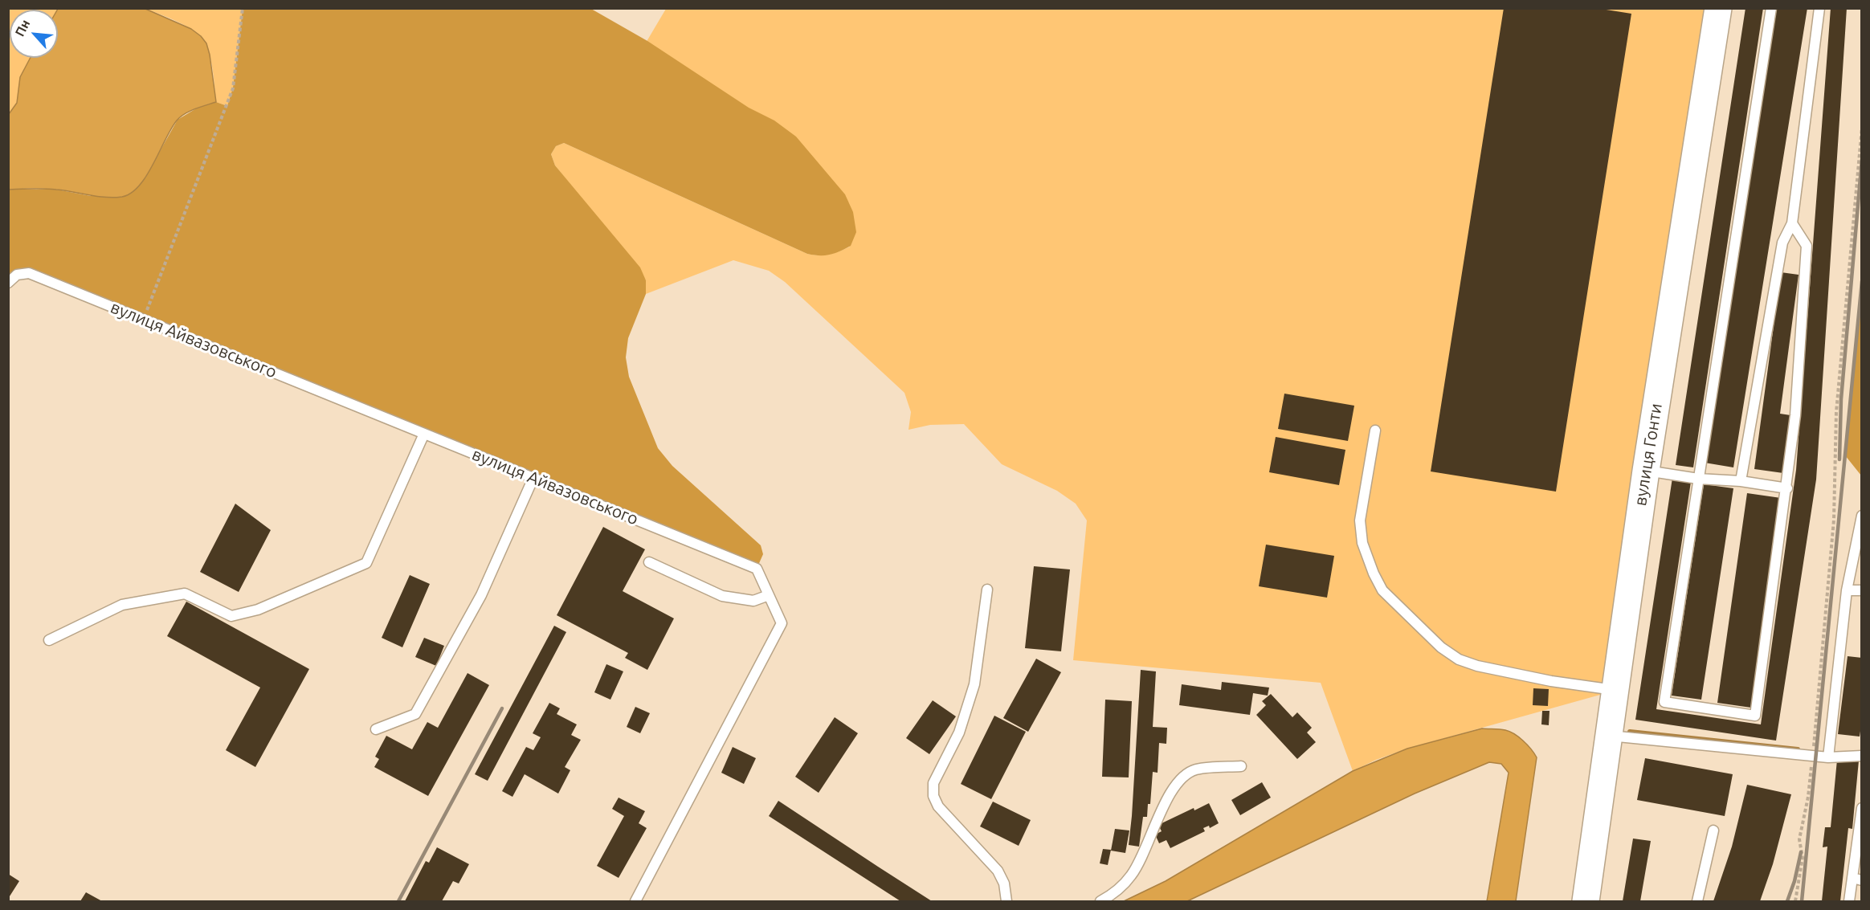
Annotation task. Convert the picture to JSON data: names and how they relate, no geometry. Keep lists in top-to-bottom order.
{
  "streets": {
    "street": ["вулиця Гонти"],
    "lane": ["вулиця Айвазовського"]
  },
  "north": "top left"
}
